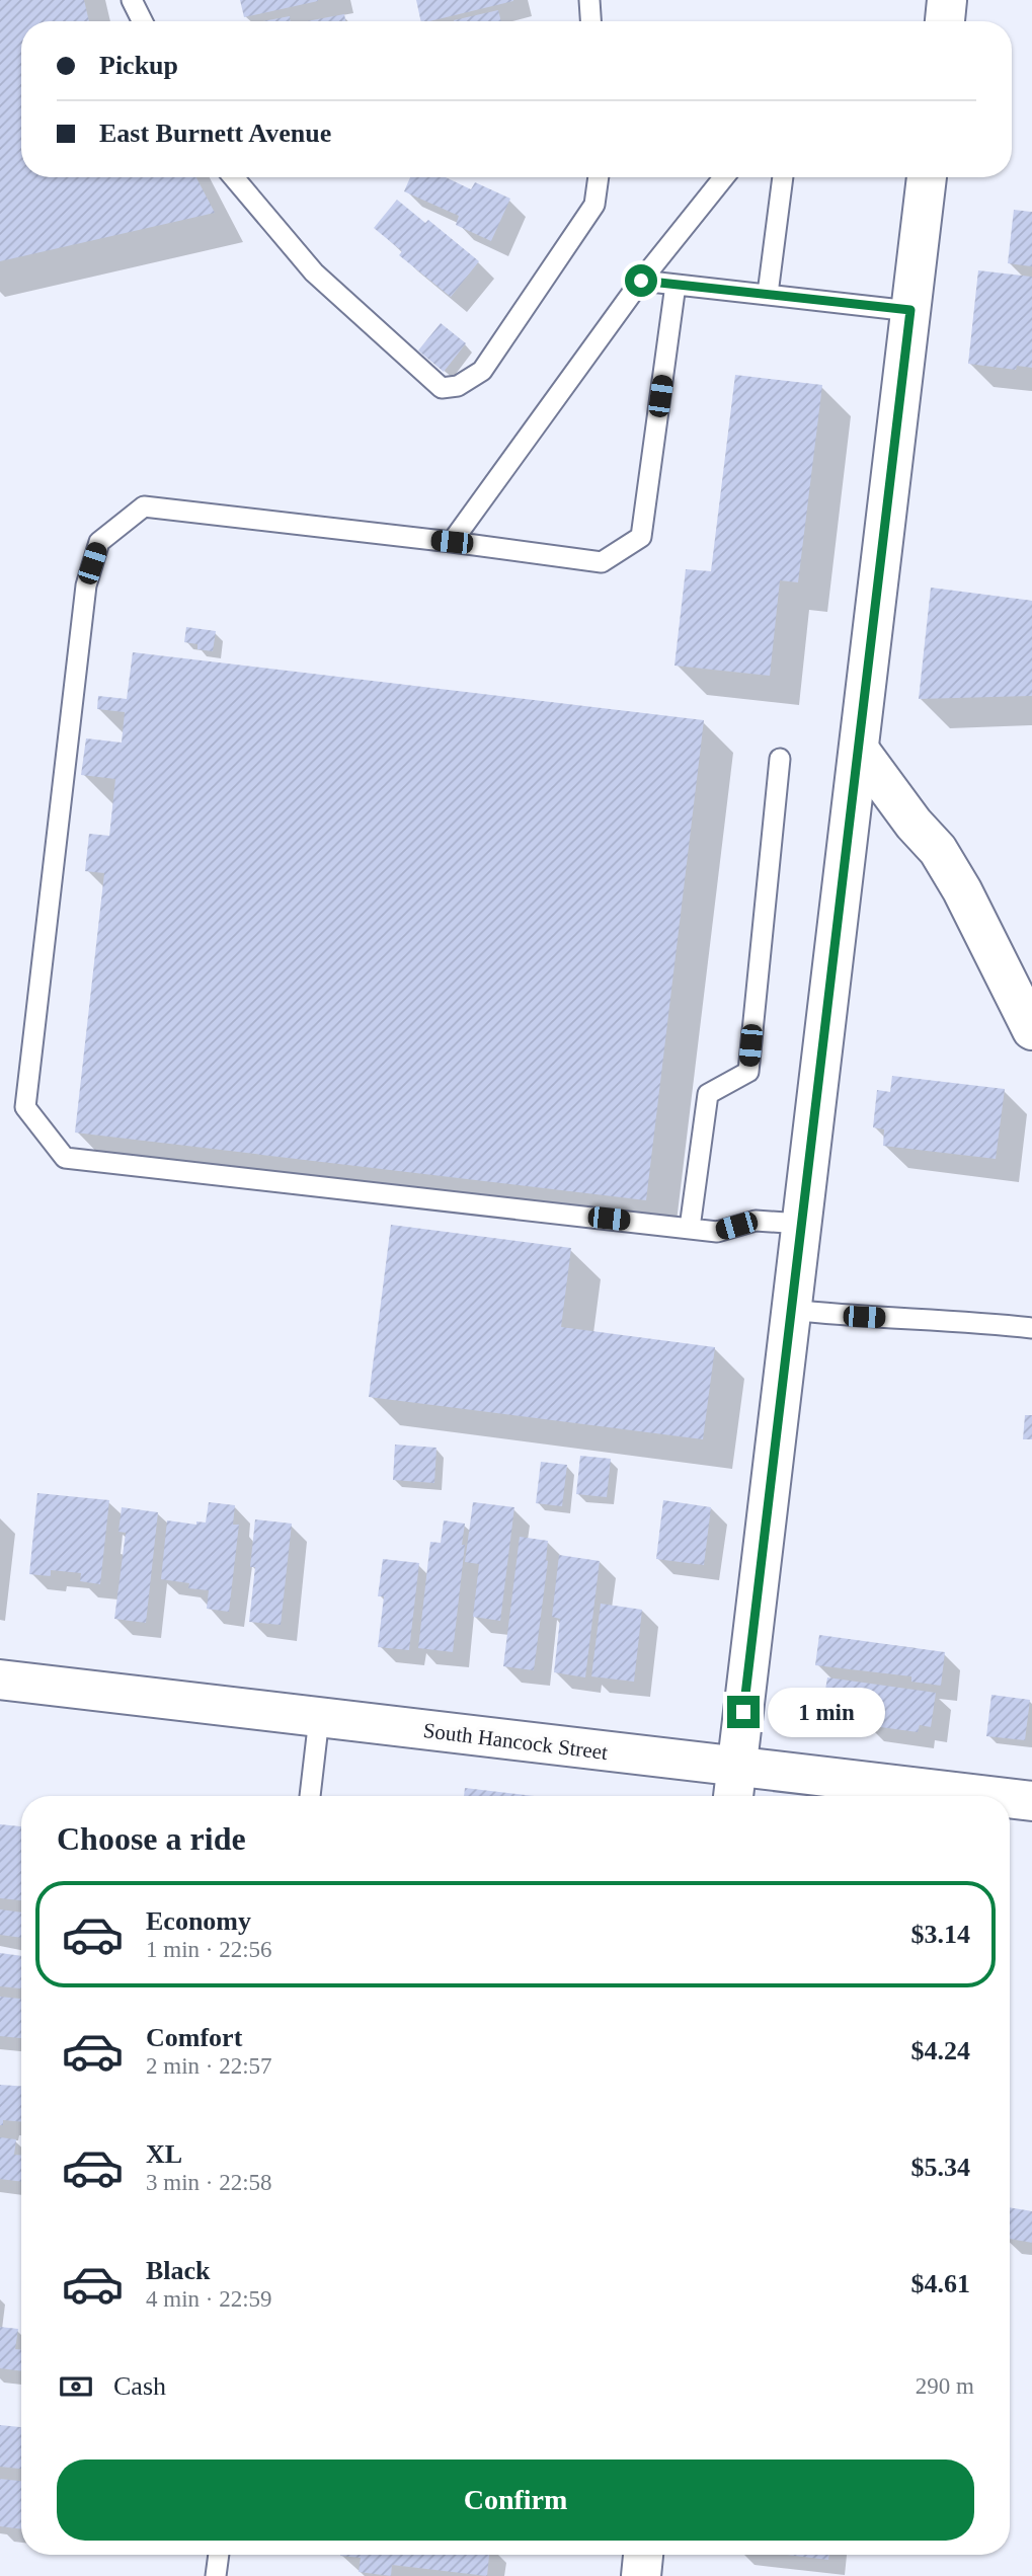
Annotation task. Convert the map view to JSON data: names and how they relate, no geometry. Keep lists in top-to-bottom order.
{
  "streets": {
    "street": ["South Hancock Street"]
  },
  "page": {
    "banner": ["Pickup", "East Burnett Avenue"],
    "bubble": "1 min",
    "heading": "Choose a ride",
    "list": [
      {
        "name": "Economy",
        "note": "1 min · 22:56",
        "value": "$3.14"
      },
      {
        "name": "Comfort",
        "note": "2 min · 22:57",
        "value": "$4.24"
      },
      {
        "name": "XL",
        "note": "3 min · 22:58",
        "value": "$5.34"
      },
      {
        "name": "Black",
        "note": "4 min · 22:59",
        "value": "$4.61"
      }
    ],
    "pay": ["Cash", "290 m"],
    "buttons": "Confirm"
  }
}
